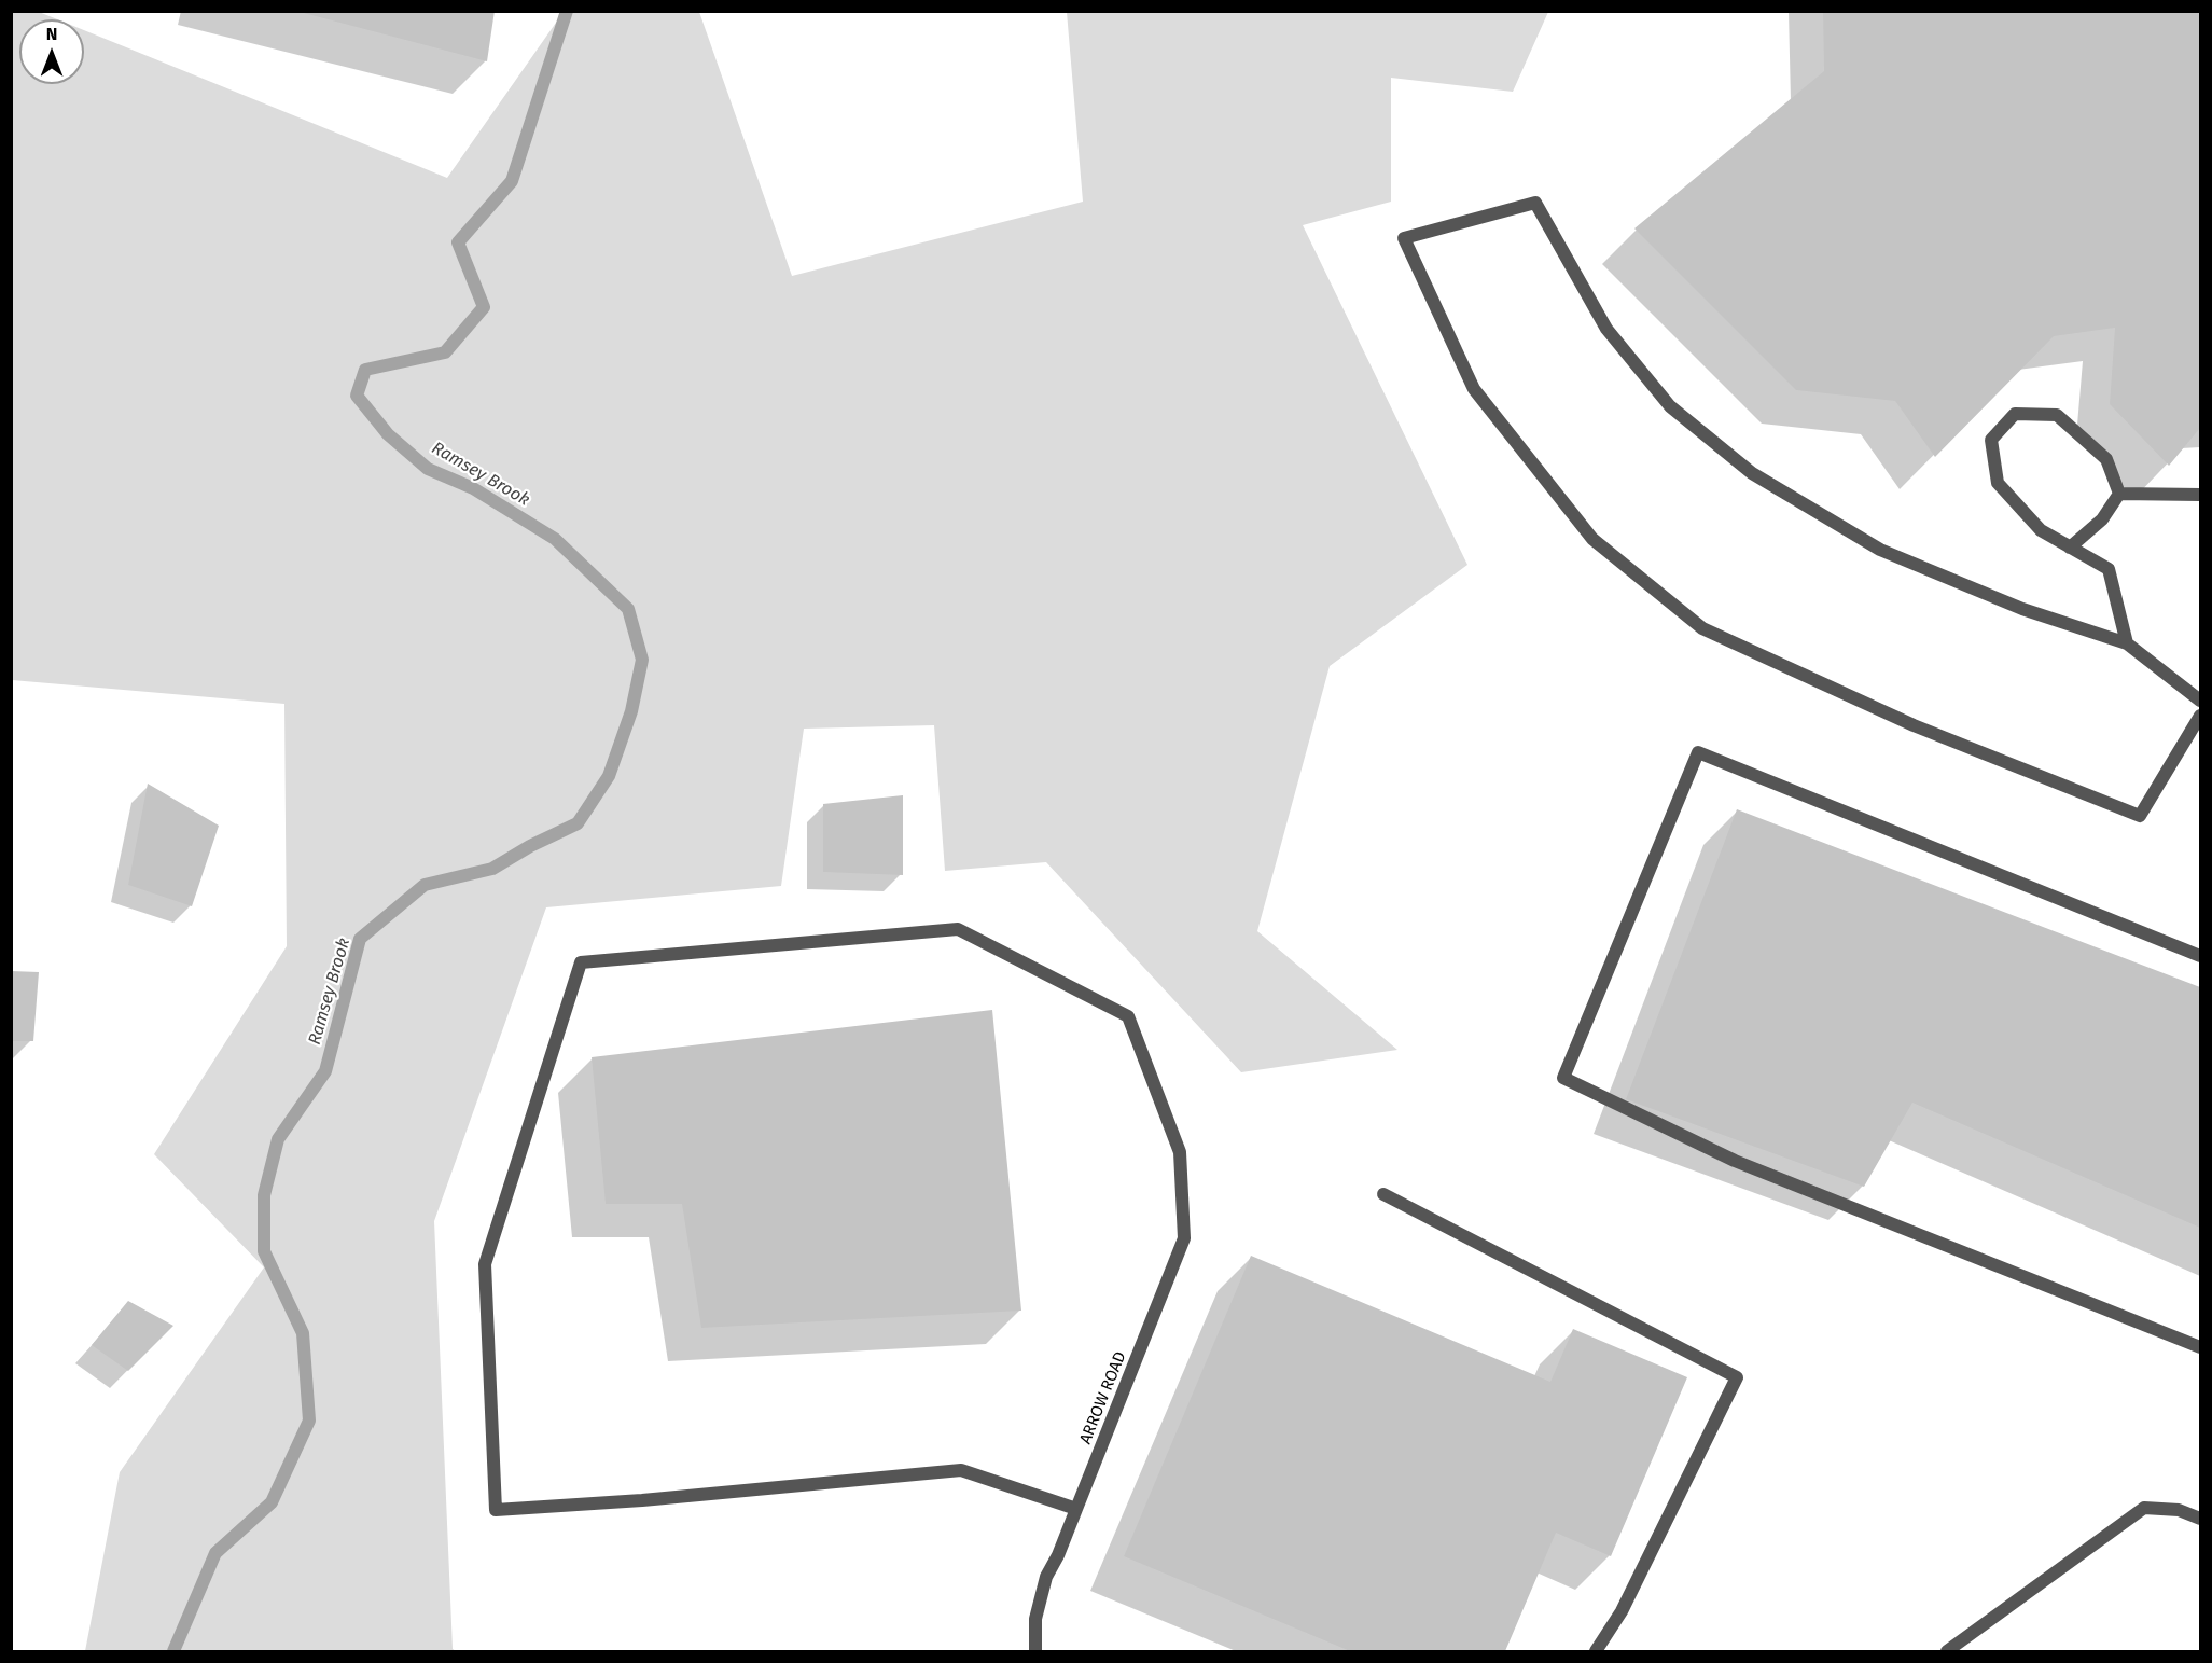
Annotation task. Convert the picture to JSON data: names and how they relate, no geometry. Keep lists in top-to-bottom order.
{
  "streets": {
    "lane": ["ARROW ROAD"]
  },
  "water": ["Ramsey Brook"],
  "north": "top"
}
